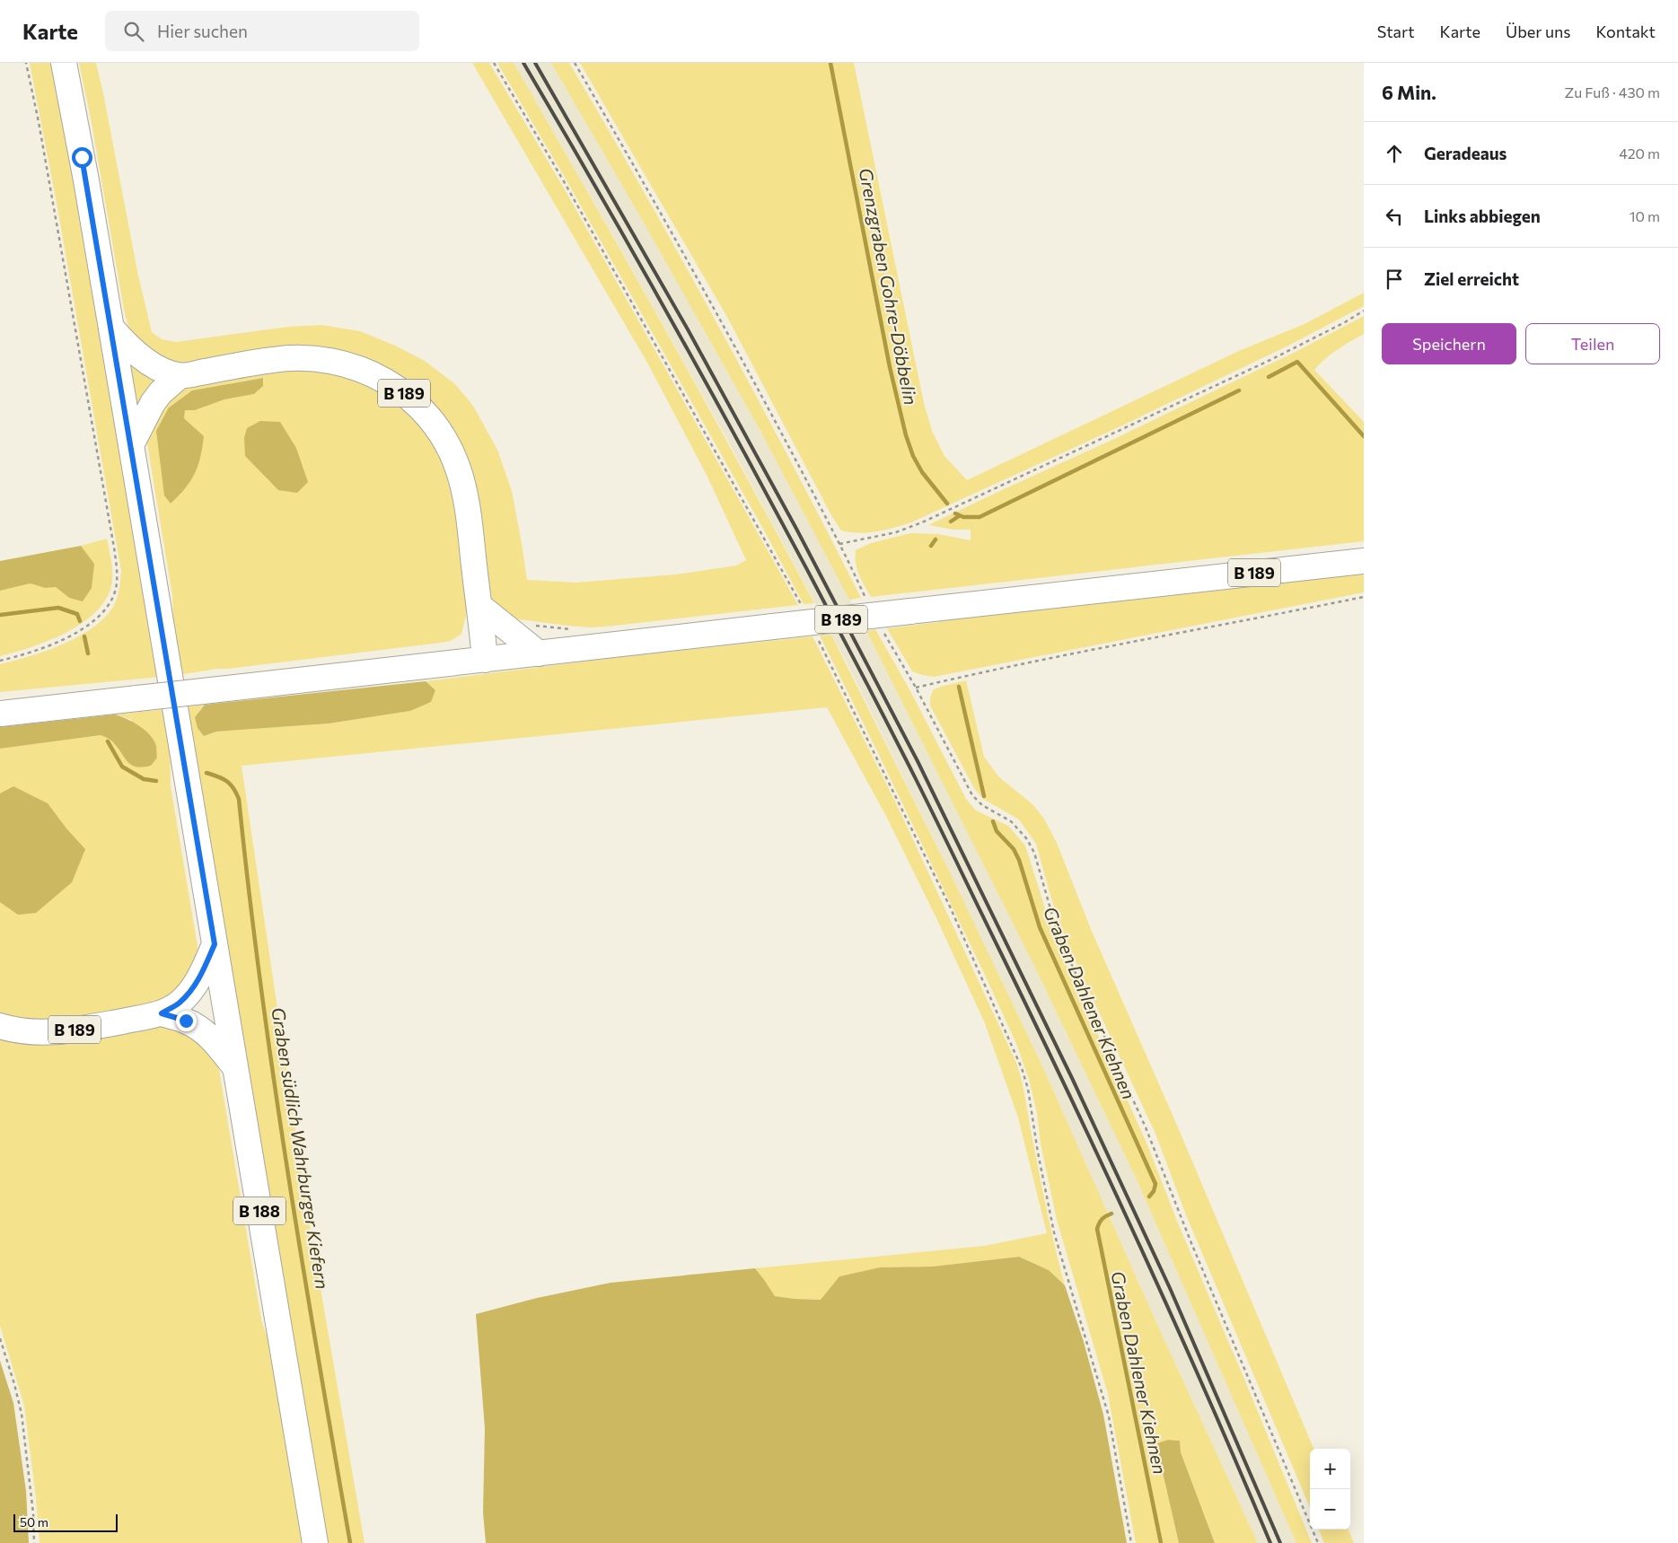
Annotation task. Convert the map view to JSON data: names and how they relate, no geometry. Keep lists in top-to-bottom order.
{
  "streets": {
    "main road": ["B 189", "B 188"]
  },
  "crossings": [
    ["B 189", "B 188"]
  ],
  "water": ["Grenzgraben Gohre-Döbbelin", "Graben Dahlener Kiehnen", "Graben südlich Wahrburger Kiefern"],
  "scale_bar": "50 m",
  "page": {
    "header": "Karte",
    "search": "Hier suchen",
    "nav": [
      "Start",
      "Karte",
      "Über uns",
      "Kontakt"
    ],
    "heading": ["6 Min.", "Zu Fuß · 430 m"],
    "list": [
      ["Geradeaus", "420 m"],
      ["Links abbiegen", "10 m"],
      "Ziel erreicht"
    ],
    "buttons": ["Speichern", "Teilen"],
    "map_buttons": ["+", "−"],
    "scale": "50 m"
  }
}
